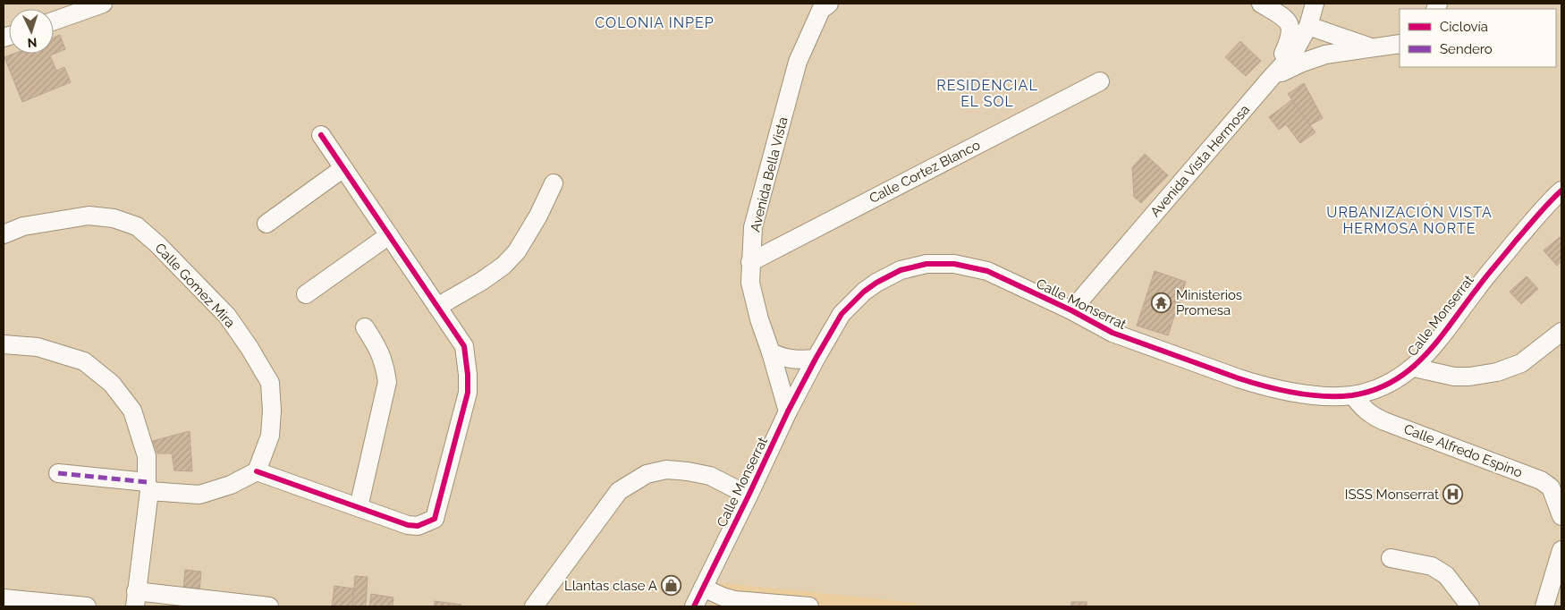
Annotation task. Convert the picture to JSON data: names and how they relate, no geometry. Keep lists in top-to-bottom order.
{
  "streets": {
    "street": [
      "Avenida Vista Hermosa",
      "Calle Cortez Blanco",
      "Avenida Bella Vista",
      "Calle Gomez Mira",
      "Calle Monserrat",
      "Calle Alfredo Espino"
    ]
  },
  "crossings": [
    ["Avenida Vista Hermosa", "Calle Monserrat"],
    ["Calle Cortez Blanco", "Avenida Bella Vista"],
    ["Avenida Bella Vista", "Calle Monserrat"],
    ["Calle Monserrat", "Calle Alfredo Espino"]
  ],
  "districts": ["COLONIA INPEP", "RESIDENCIAL EL SOL", "URBANIZACIÓN VISTA HERMOSA NORTE"],
  "places": {
    "temple": ["Ministerios Promesa"],
    "hospital": ["ISSS Monserrat"],
    "shop": ["Llantas clase A"]
  },
  "legend": ["Ciclovía", "Sendero"],
  "north": "bottom"
}
